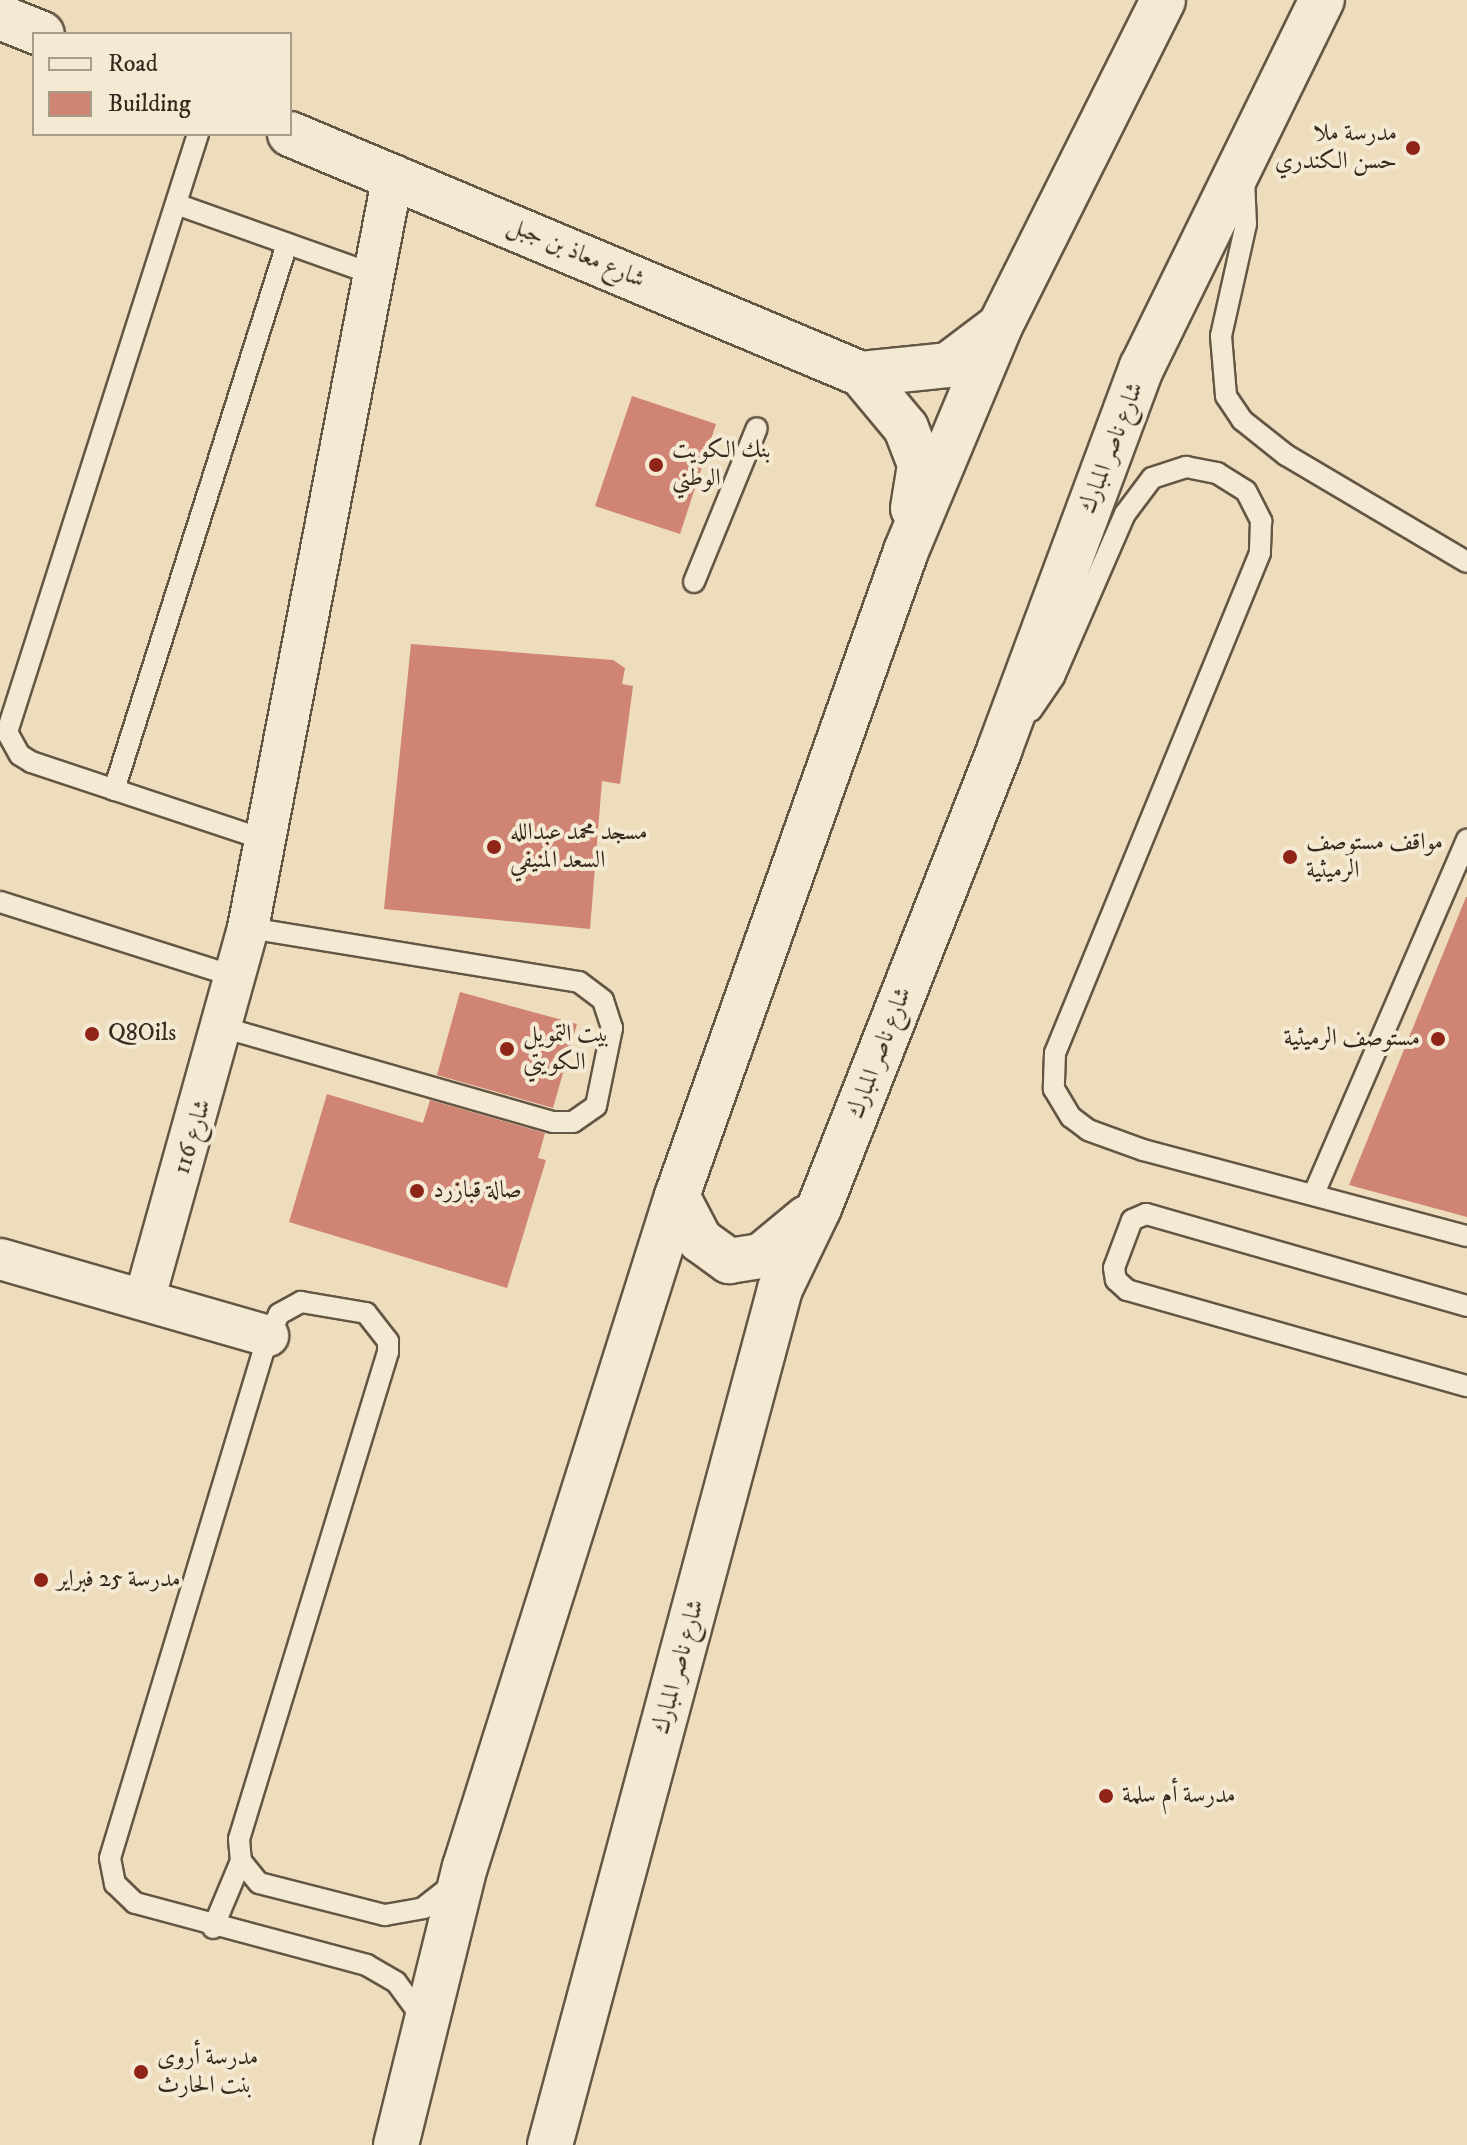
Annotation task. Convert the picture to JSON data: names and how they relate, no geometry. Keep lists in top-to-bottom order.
{
  "streets": {
    "street": ["شارع معاذ بن جبل", "شارع ناصر المبارك", "شارع 116"]
  },
  "crossings": [
    ["شارع معاذ بن جبل", "شارع 116"]
  ],
  "places": [
    "مدرسة ملا حسن الكندري",
    "بنك الكويت الوطني",
    "مسجد محمد عبدالله السعد المنيفي",
    "مواقف مستوصف الرميثية",
    "Q8Oils",
    "مستوصف الرميثية",
    "بيت التمويل الكويتي",
    "صالة قبازرد",
    "مدرسة 25 فبراير",
    "مدرسة أم سلمة",
    "مدرسة أروى بنت الحارث"
  ],
  "legend": ["Road", "Building"]
}
